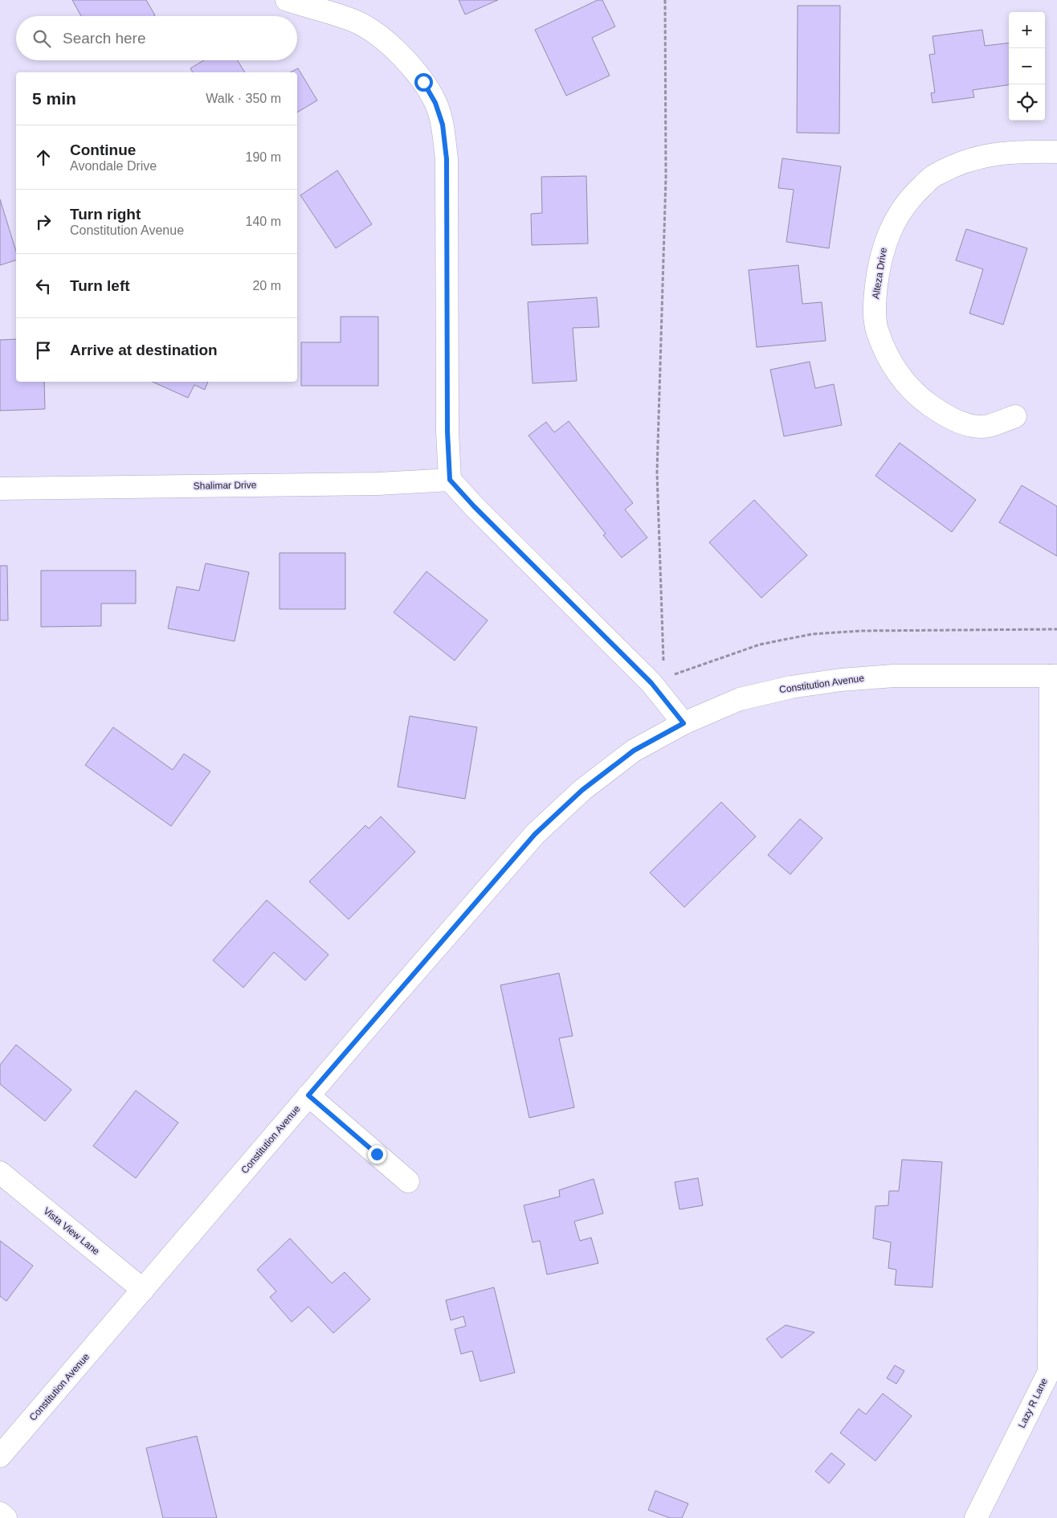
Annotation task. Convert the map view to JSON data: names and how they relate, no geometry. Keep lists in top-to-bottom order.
{
  "streets": {
    "street": [
      "Alteza Drive",
      "Shalimar Drive",
      "Constitution Avenue",
      "Vista View Lane",
      "Lazy R Lane"
    ]
  },
  "crossings": [
    ["Constitution Avenue", "Vista View Lane"],
    ["Constitution Avenue", "Lazy R Lane"]
  ],
  "page": {
    "map_buttons": ["+", "−"],
    "search": "Search here",
    "heading": ["5 min", "Walk · 350 m"],
    "list": [
      ["Continue", "Avondale Drive", "190 m"],
      ["Turn right", "Constitution Avenue", "140 m"],
      ["Turn left", "20 m"],
      "Arrive at destination"
    ]
  }
}
